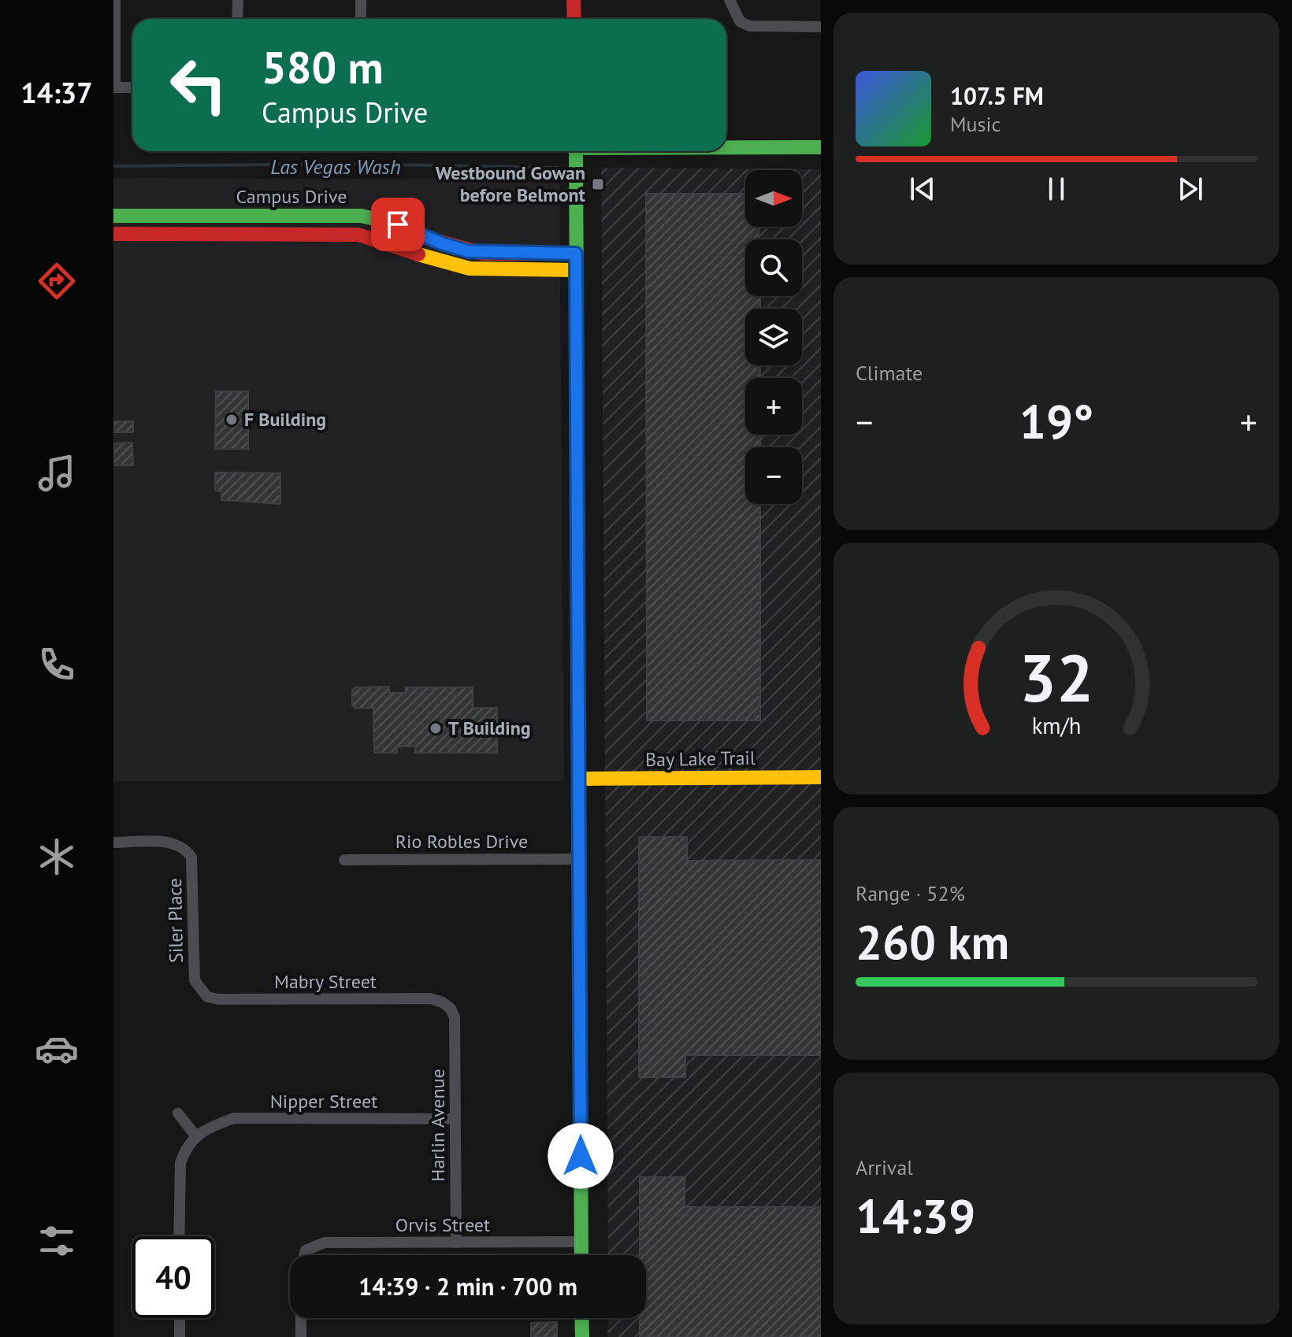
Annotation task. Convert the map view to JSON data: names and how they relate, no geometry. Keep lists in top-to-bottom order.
{
  "streets": {
    "street": [
      "Campus Drive",
      "Bay Lake Trail",
      "Rio Robles Drive",
      "Siler Place",
      "Mabry Street",
      "Nipper Street",
      "Harlin Avenue",
      "Orvis Street"
    ]
  },
  "crossings": [
    ["Siler Place", "Mabry Street"],
    ["Mabry Street", "Harlin Avenue"],
    ["Nipper Street", "Harlin Avenue"],
    ["Harlin Avenue", "Orvis Street"]
  ],
  "water": ["Las Vegas Wash"],
  "places": {
    "transit": ["Westbound Gowan before Belmont"],
    "other": ["F Building", "T Building"]
  },
  "north": "right",
  "page": {
    "tabs": "14:37",
    "turn": ["580 m", "Campus Drive"],
    "song": ["107.5 FM", "Music"],
    "map_buttons": ["+", "−"],
    "tile": [
      "Climate",
      ["Range · 52%", "260 km"],
      ["Arrival", "14:39"]
    ],
    "heat": ["−", "19°", "+"],
    "limit": "40",
    "trip": "14:39 · 2 min · 700 m",
    "gauge": ["32", "km/h"]
  }
}
